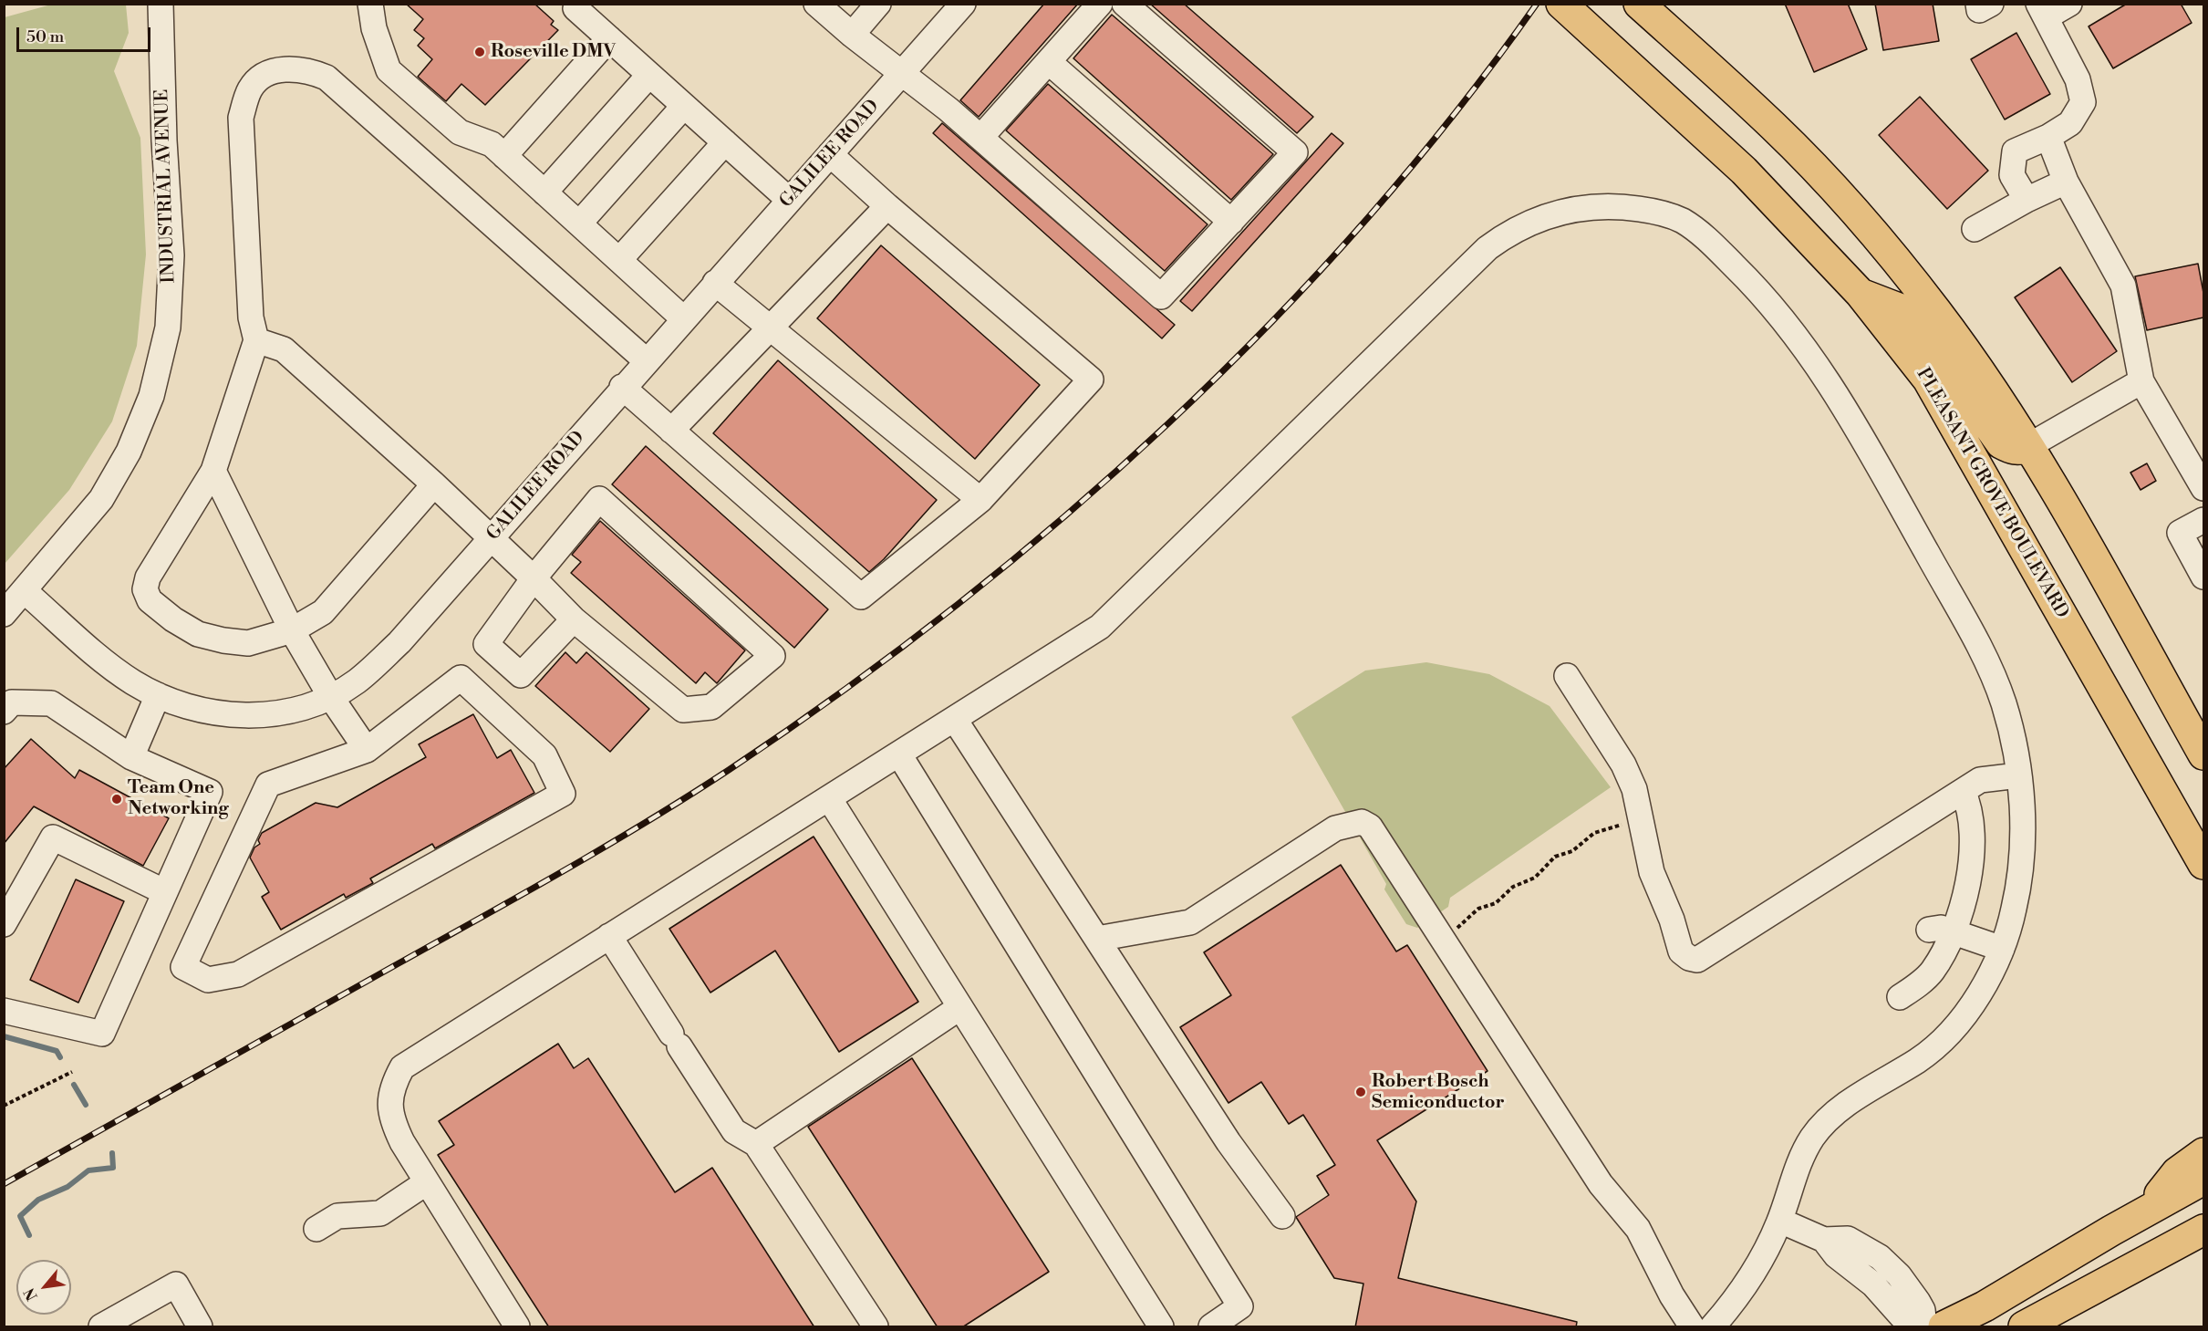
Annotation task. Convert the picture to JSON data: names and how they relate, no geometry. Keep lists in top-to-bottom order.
{
  "streets": {
    "main road": ["PLEASANT GROVE BOULEVARD"],
    "street": ["GALILEE ROAD", "INDUSTRIAL AVENUE"]
  },
  "crossings": [
    ["GALILEE ROAD", "INDUSTRIAL AVENUE"]
  ],
  "places": ["Roseville DMV", "Team One Networking", "Robert Bosch Semiconductor"],
  "scale_bar": "50 m",
  "north": "bottom left"
}
